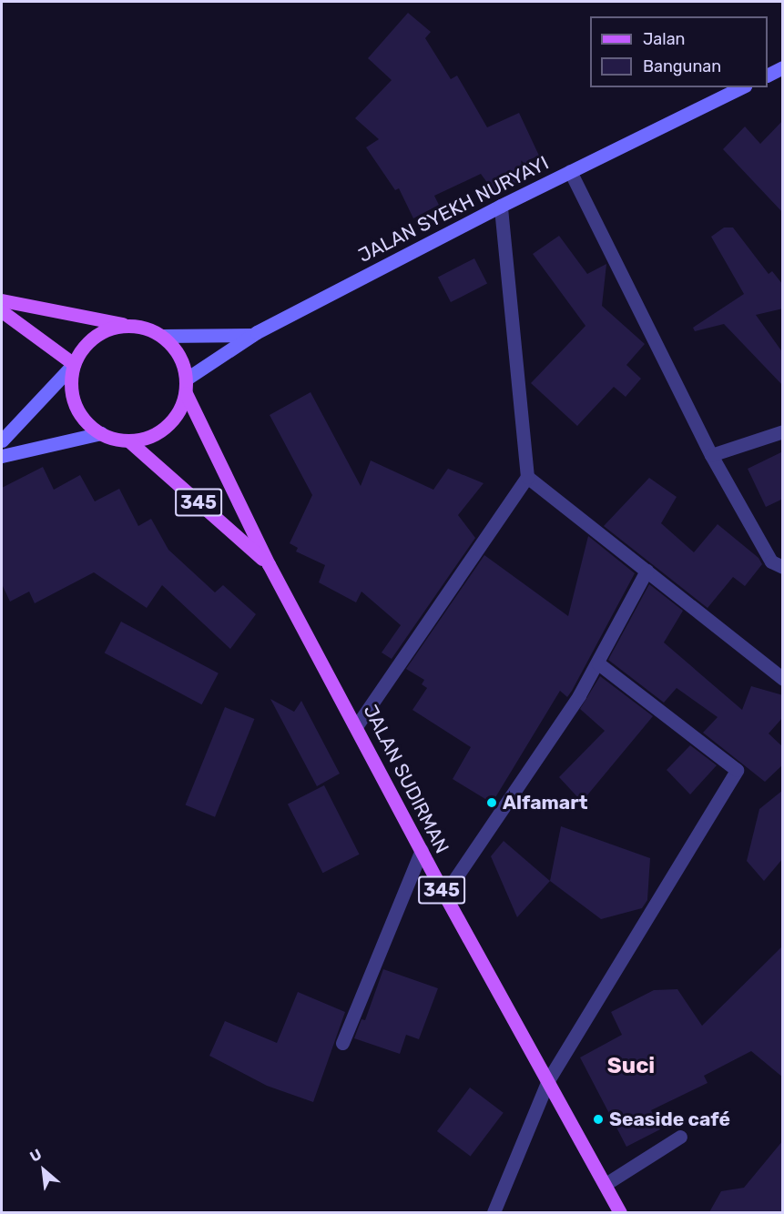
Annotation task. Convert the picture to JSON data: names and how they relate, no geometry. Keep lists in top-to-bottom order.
{
  "streets": {
    "main road": ["JALAN SYEKH NURYAYI", "345", "JALAN SUDIRMAN"]
  },
  "crossings": [
    ["JALAN SYEKH NURYAYI", "JALAN SUDIRMAN"]
  ],
  "districts": ["Suci"],
  "places": ["Alfamart", "Seaside café"],
  "legend": ["Jalan", "Bangunan"],
  "north": "top left"
}
